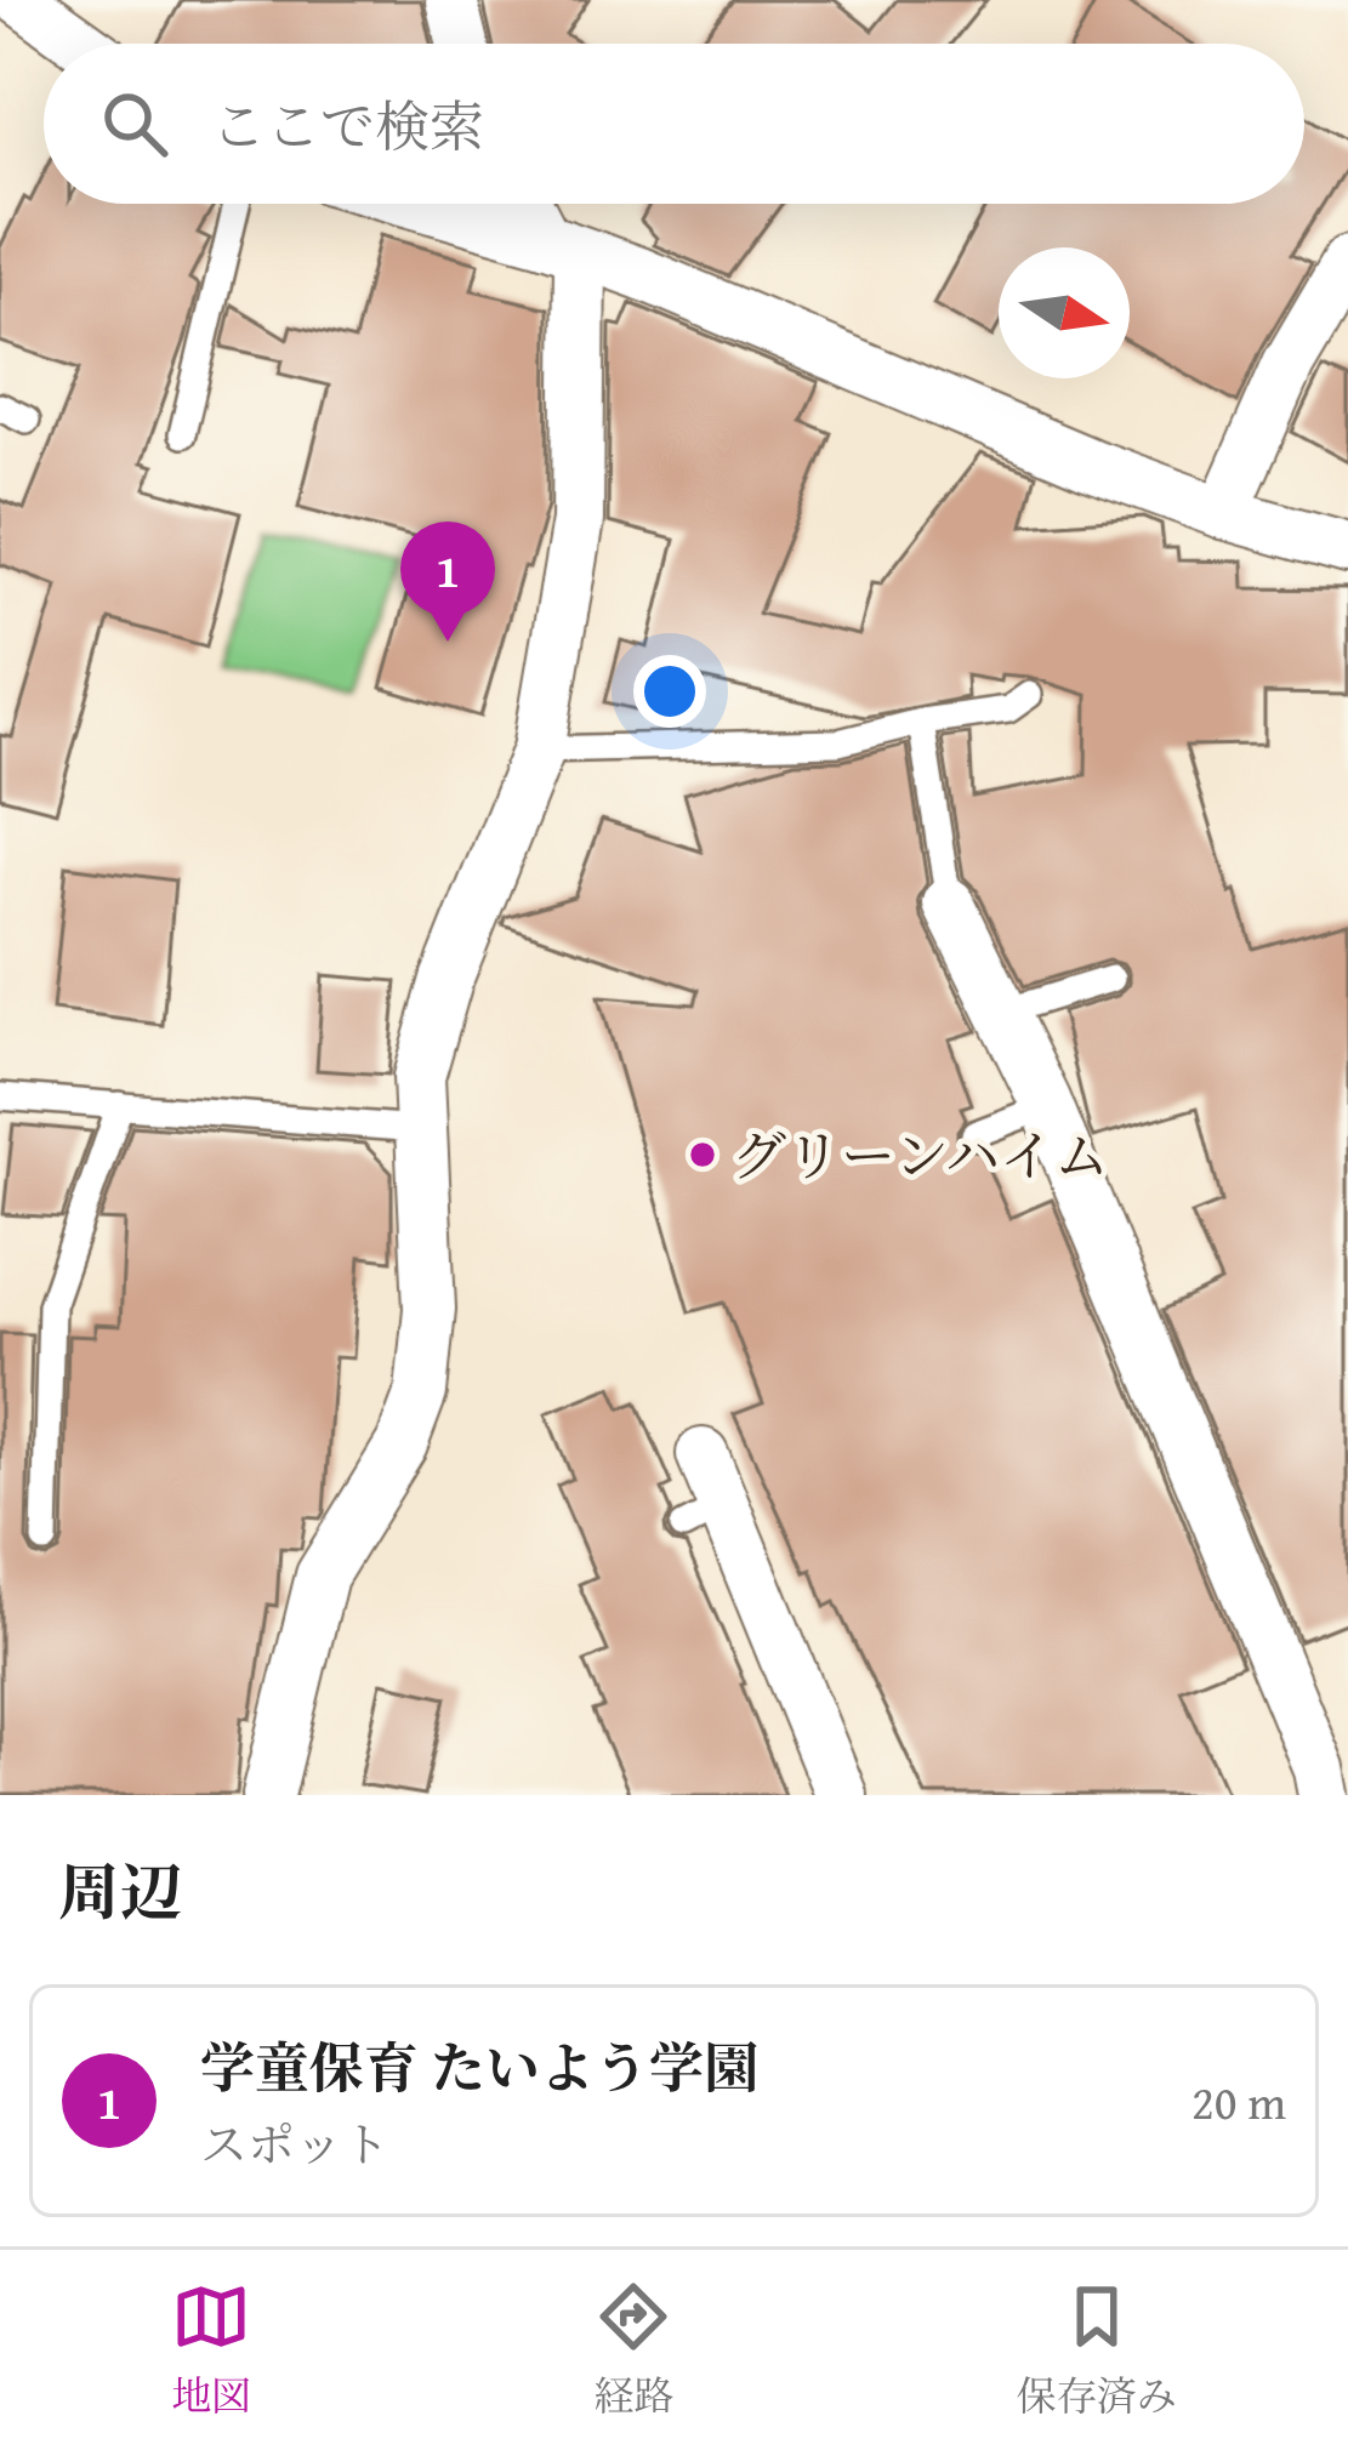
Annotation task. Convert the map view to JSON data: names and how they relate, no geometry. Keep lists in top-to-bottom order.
{
  "places": ["グリーンハイム"],
  "north": "right",
  "page": {
    "search": "ここで検索",
    "pins": "1",
    "heading": "周辺",
    "list": [
      {
        "mark": "1",
        "name": "学童保育 たいよう学園",
        "note": "スポット",
        "value": "20 m"
      }
    ],
    "nav": ["地図", "経路", "保存済み"]
  }
}
